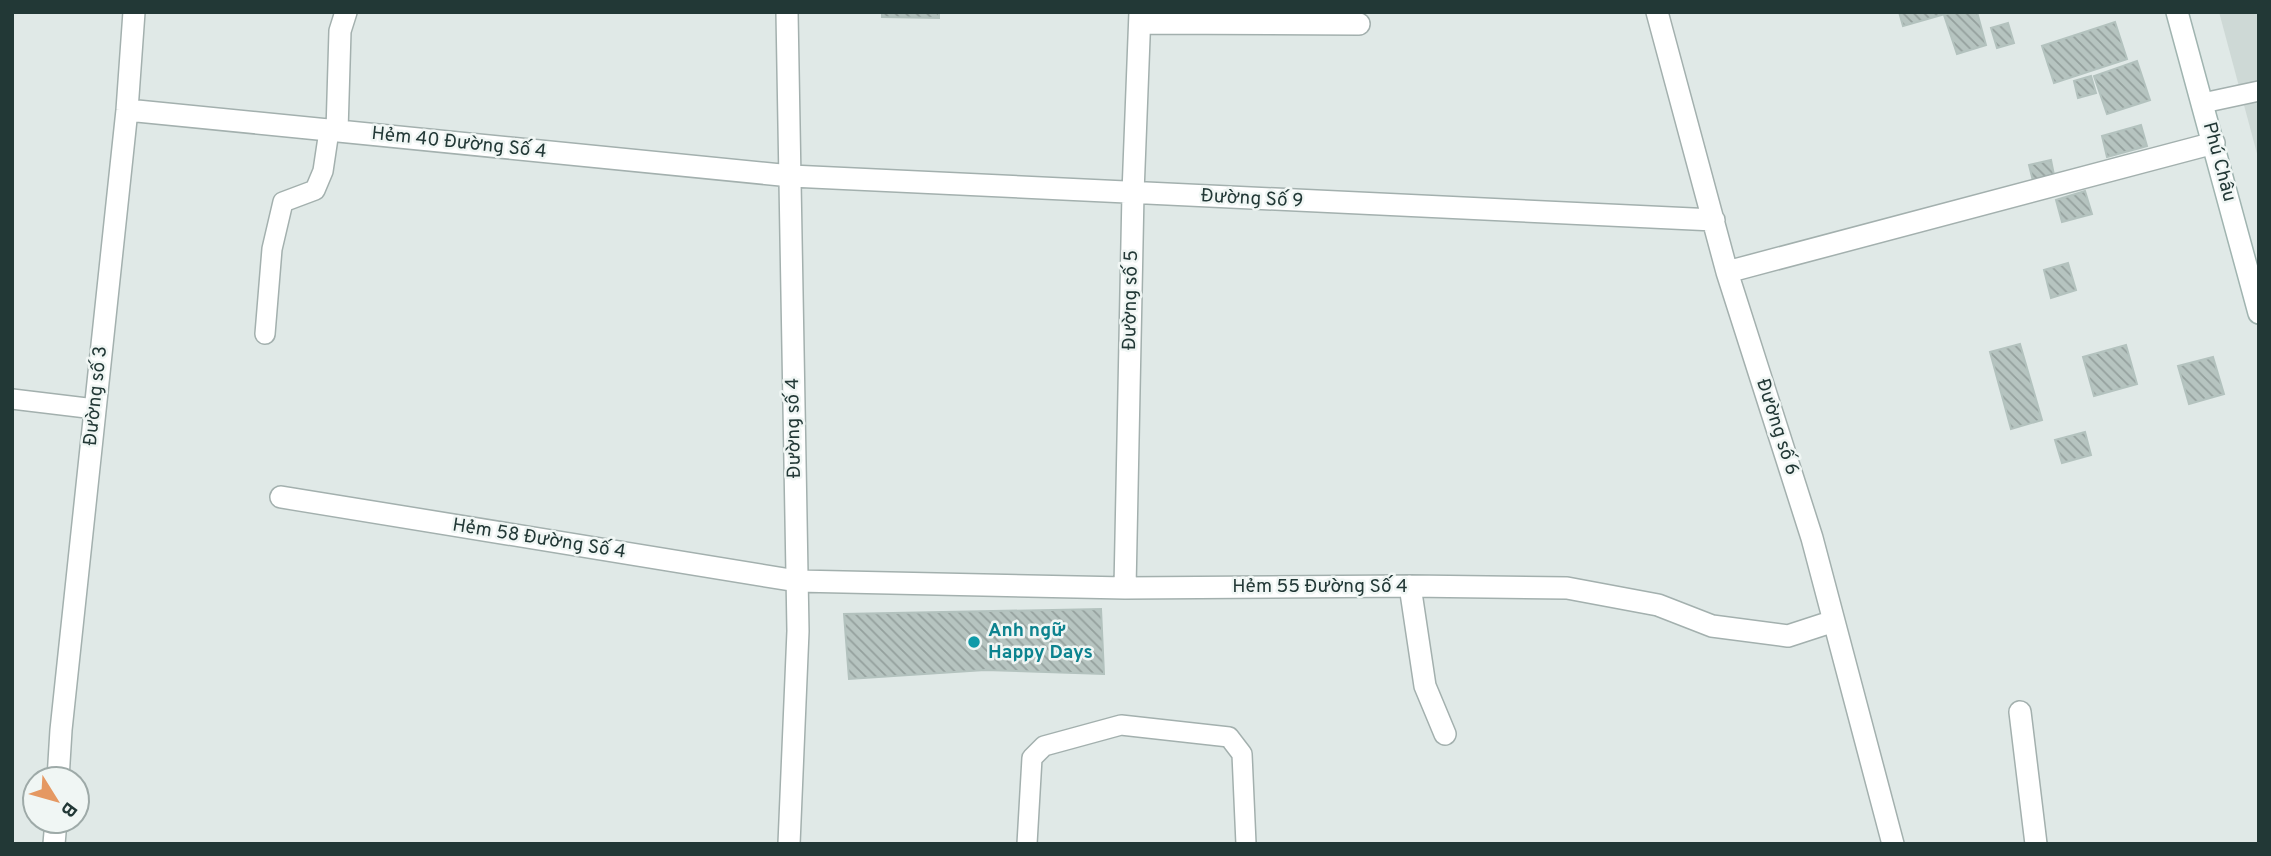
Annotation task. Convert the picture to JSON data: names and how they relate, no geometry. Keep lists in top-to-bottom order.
{
  "streets": {
    "street": [
      "Hẻm 40 Đường Số 4",
      "Phú Châu",
      "Đường Số 9",
      "Đường số 5",
      "Đường số 3",
      "Đường số 6",
      "Đường số 4",
      "Hẻm 58 Đường Số 4",
      "Hẻm 55 Đường Số 4"
    ]
  },
  "crossings": [
    ["Hẻm 40 Đường Số 4", "Đường Số 9"],
    ["Hẻm 40 Đường Số 4", "Đường số 3"],
    ["Hẻm 40 Đường Số 4", "Đường số 4"],
    ["Đường Số 9", "Đường số 5"],
    ["Đường Số 9", "Đường số 6"],
    ["Đường Số 9", "Đường số 4"],
    ["Đường số 5", "Hẻm 55 Đường Số 4"],
    ["Đường số 6", "Hẻm 55 Đường Số 4"],
    ["Đường số 4", "Hẻm 58 Đường Số 4"],
    ["Đường số 4", "Hẻm 55 Đường Số 4"],
    ["Hẻm 58 Đường Số 4", "Hẻm 55 Đường Số 4"]
  ],
  "places": ["Anh ngữ Happy Days"],
  "north": "bottom right"
}
